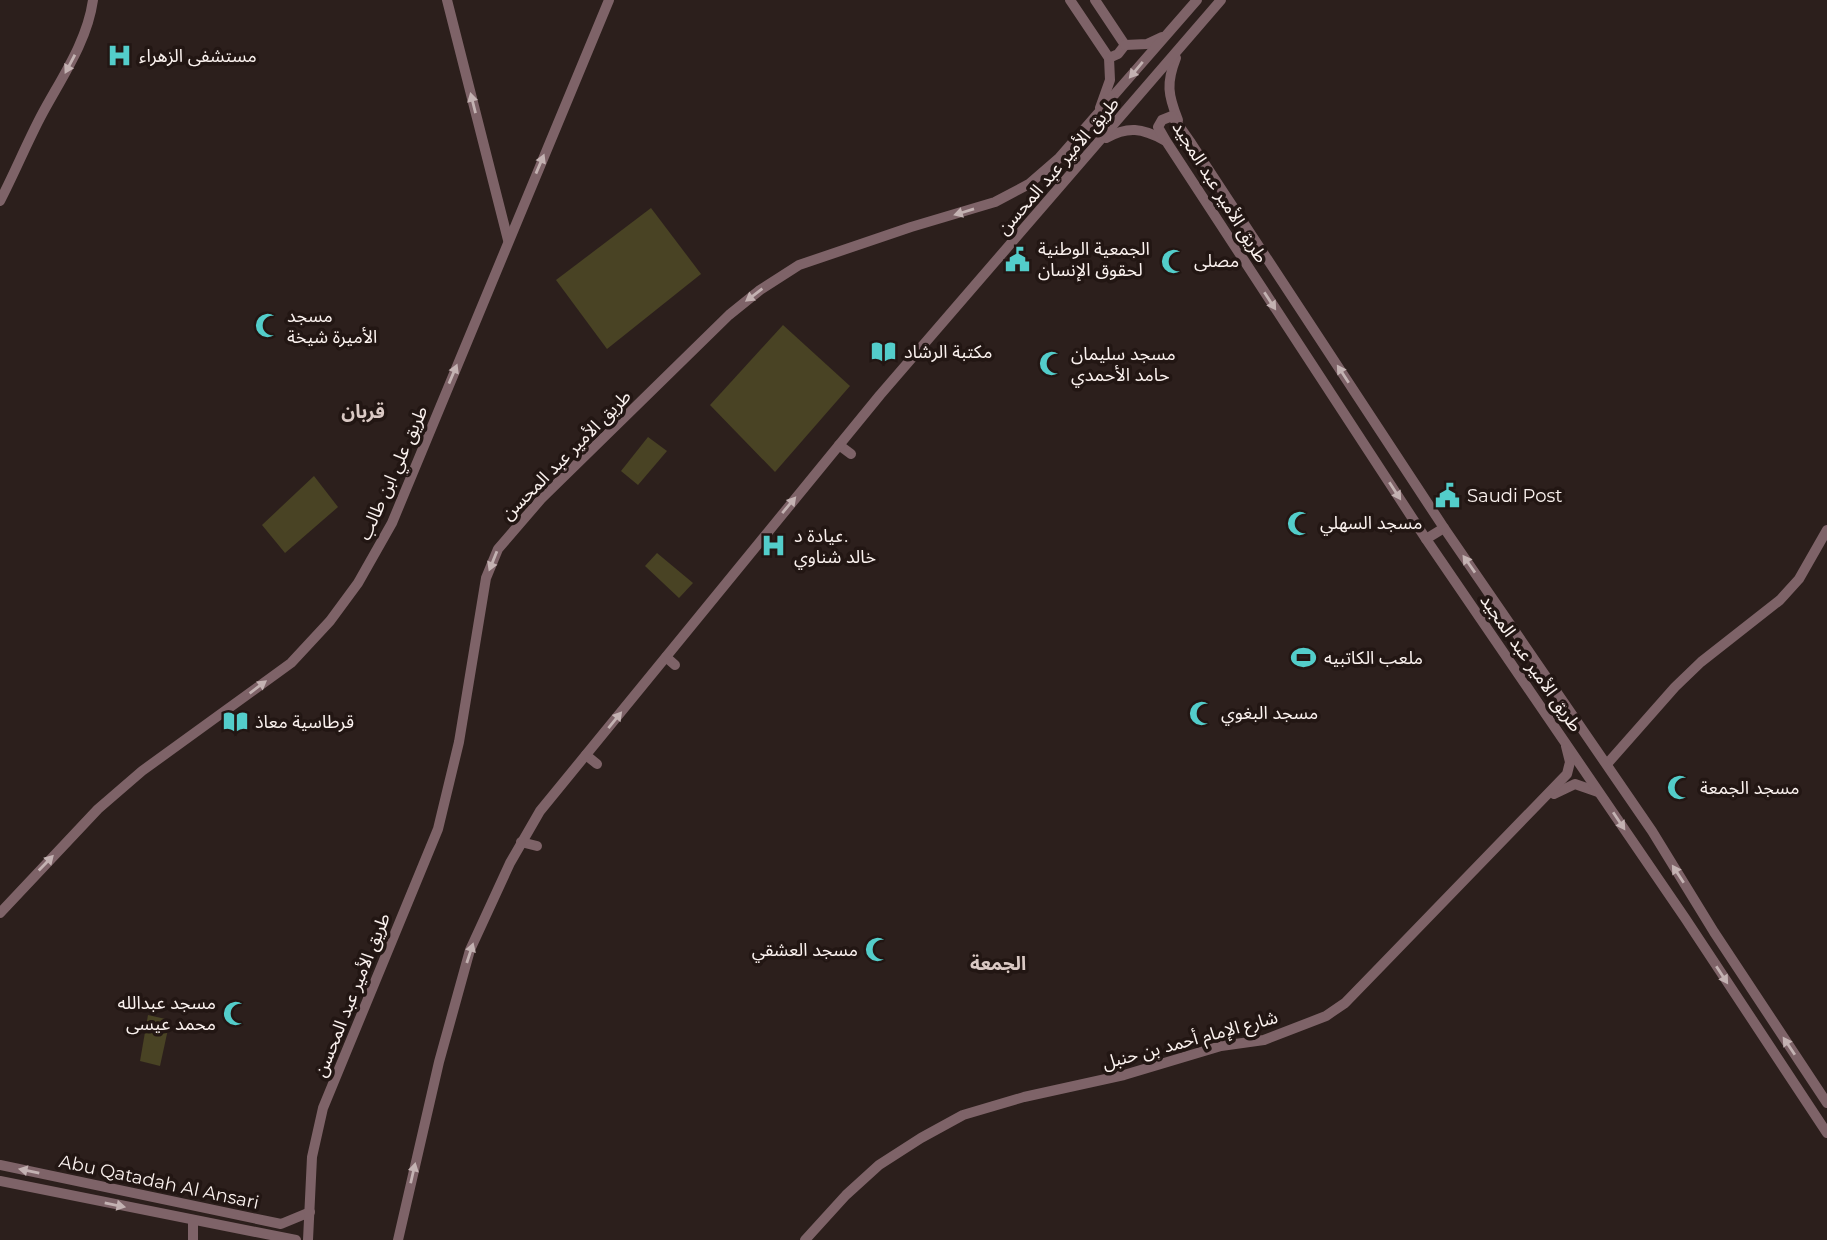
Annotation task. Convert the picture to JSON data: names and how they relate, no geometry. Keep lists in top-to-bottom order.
{
  "streets": {
    "main road": [
      "طريق الأمير عبد المحسن",
      "طريق الأمير عبد المجيد",
      "طريق علي ابن طالب",
      "شارع الإمام أحمد بن حنبل",
      "Abu Qatadah Al Ansari"
    ]
  },
  "crossings": [
    ["طريق الأمير عبد المحسن", "Abu Qatadah Al Ansari"],
    ["طريق الأمير عبد المجيد", "شارع الإمام أحمد بن حنبل"]
  ],
  "one_way": ["طريق علي ابن طالب"],
  "districts": ["قربان", "الجمعة"],
  "places": {
    "hospital": ["مستشفى الزهراء", "عيادة د. خالد شناوي"],
    "public building": ["الجمعية الوطنية لحقوق الإنسان", "Saudi Post"],
    "mosque": [
      "مصلى",
      "مسجد الأميرة شيخة",
      "مسجد سليمان حامد الأحمدي",
      "مسجد السهلي",
      "مسجد البغوي",
      "مسجد الجمعة",
      "مسجد العشقي",
      "مسجد عبدالله محمد عيسى"
    ],
    "library": ["مكتبة الرشاد", "قرطاسية معاذ"],
    "sports": ["ملعب الكاتبيه"]
  }
}
